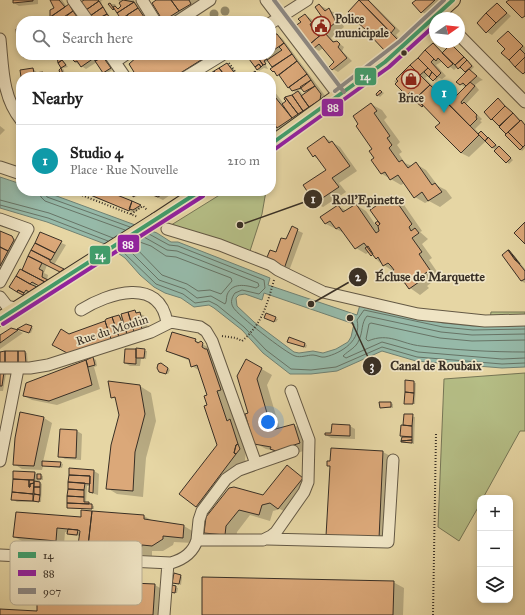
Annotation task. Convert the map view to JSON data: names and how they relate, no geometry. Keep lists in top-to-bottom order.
{
  "streets": {
    "street": ["Rue du Moulin"]
  },
  "places": {
    "public building": ["Police municipale"],
    "shop": ["Brice"],
    "other": ["Roll'Epinette", "Écluse de Marquette", "Canal de Roubaix"]
  },
  "lines": ["transit line 14", "transit line 907", "transit line 88"],
  "legend": ["14", "88", "907"],
  "north": "right",
  "page": {
    "search": "Search here",
    "heading": "Nearby",
    "pins": "1",
    "list": [
      {
        "mark": "1",
        "name": "Studio 4",
        "note": "Place · Rue Nouvelle",
        "value": "210 m"
      }
    ],
    "map_buttons": ["+", "−"]
  }
}
